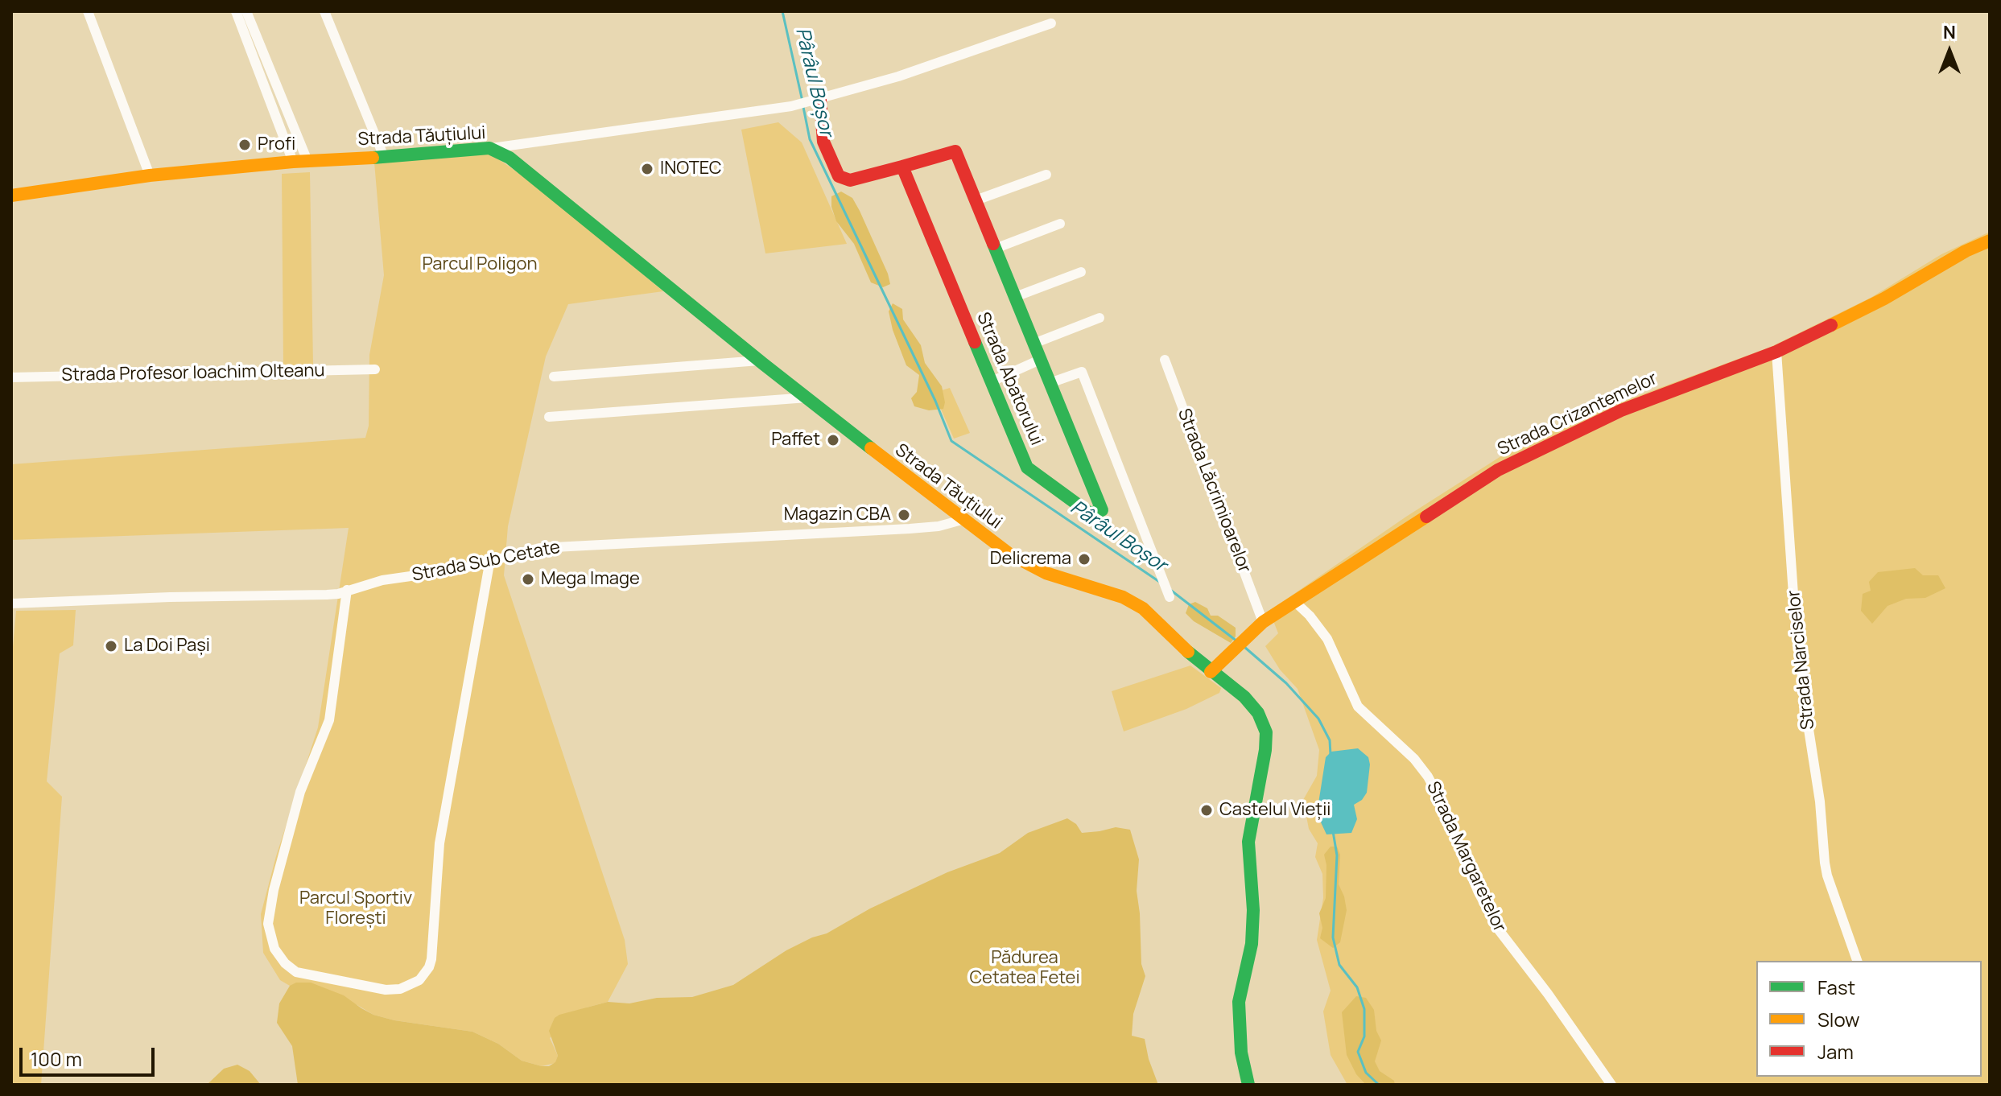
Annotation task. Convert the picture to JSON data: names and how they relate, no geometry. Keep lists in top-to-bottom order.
{
  "streets": {
    "street": [
      "Strada Tăuțiului",
      "Strada Profesor Ioachim Olteanu",
      "Strada Abatorului",
      "Strada Crizantemelor",
      "Strada Lăcrimioarelor",
      "Strada Sub Cetate",
      "Strada Narciselor",
      "Strada Margaretelor"
    ]
  },
  "crossings": [
    ["Strada Tăuțiului", "Strada Crizantemelor"],
    ["Strada Tăuțiului", "Strada Sub Cetate"],
    ["Strada Crizantemelor", "Strada Lăcrimioarelor"],
    ["Strada Crizantemelor", "Strada Narciselor"],
    ["Strada Crizantemelor", "Strada Margaretelor"]
  ],
  "water": ["Pârâul Boșor"],
  "parks": ["Parcul Poligon", "Parcul Sportiv Florești", "Pădurea Cetatea Fetei"],
  "places": [
    "Profi",
    "INOTEC",
    "Paffet",
    "Magazin CBA",
    "Delicrema",
    "Mega Image",
    "La Doi Pași",
    "Castelul Vieții"
  ],
  "legend": ["Fast", "Slow", "Jam"],
  "scale_bar": "100 m",
  "north": "top"
}
